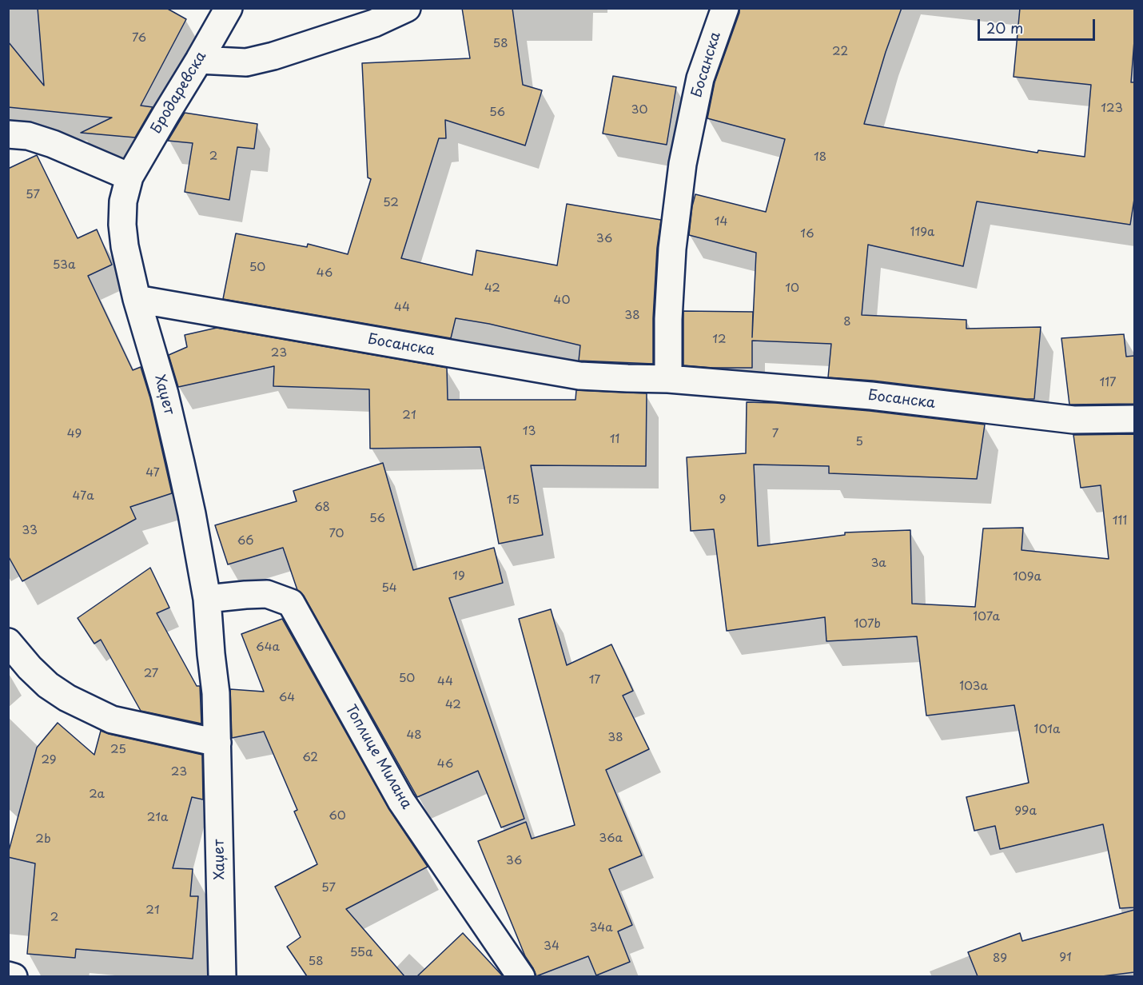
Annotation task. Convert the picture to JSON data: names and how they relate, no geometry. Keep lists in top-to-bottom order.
{
  "streets": {
    "street": [
      "Босанска",
      "Бродаревска",
      "Хаџет",
      "Топлице Милана"
    ]
  },
  "crossings": [
    ["Босанска", "Хаџет"],
    ["Бродаревска", "Хаџет"],
    ["Хаџет", "Топлице Милана"]
  ],
  "house_numbers": [
    "76",
    "58",
    "22",
    "123",
    "30",
    "56",
    "2",
    "18",
    "57",
    "52",
    "14",
    "119a",
    "16",
    "36",
    "53a",
    "50",
    "46",
    "42",
    "10",
    "40",
    "44",
    "38",
    "8",
    "12",
    "23",
    "117",
    "21",
    "13",
    "49",
    "7",
    "11",
    "5",
    "47",
    "47a",
    "9",
    "15",
    "68",
    "56",
    "111",
    "33",
    "70",
    "66",
    "3a",
    "19",
    "109a",
    "54",
    "107a",
    "107b",
    "64a",
    "27",
    "50",
    "17",
    "44",
    "103a",
    "64",
    "42",
    "101a",
    "48",
    "38",
    "25",
    "62",
    "29",
    "46",
    "23",
    "2a",
    "99a",
    "60",
    "21a",
    "36a",
    "2b",
    "36",
    "57",
    "21",
    "2",
    "34a",
    "34",
    "55a",
    "91",
    "89",
    "58"
  ],
  "scale_bar": "20 m"
}
